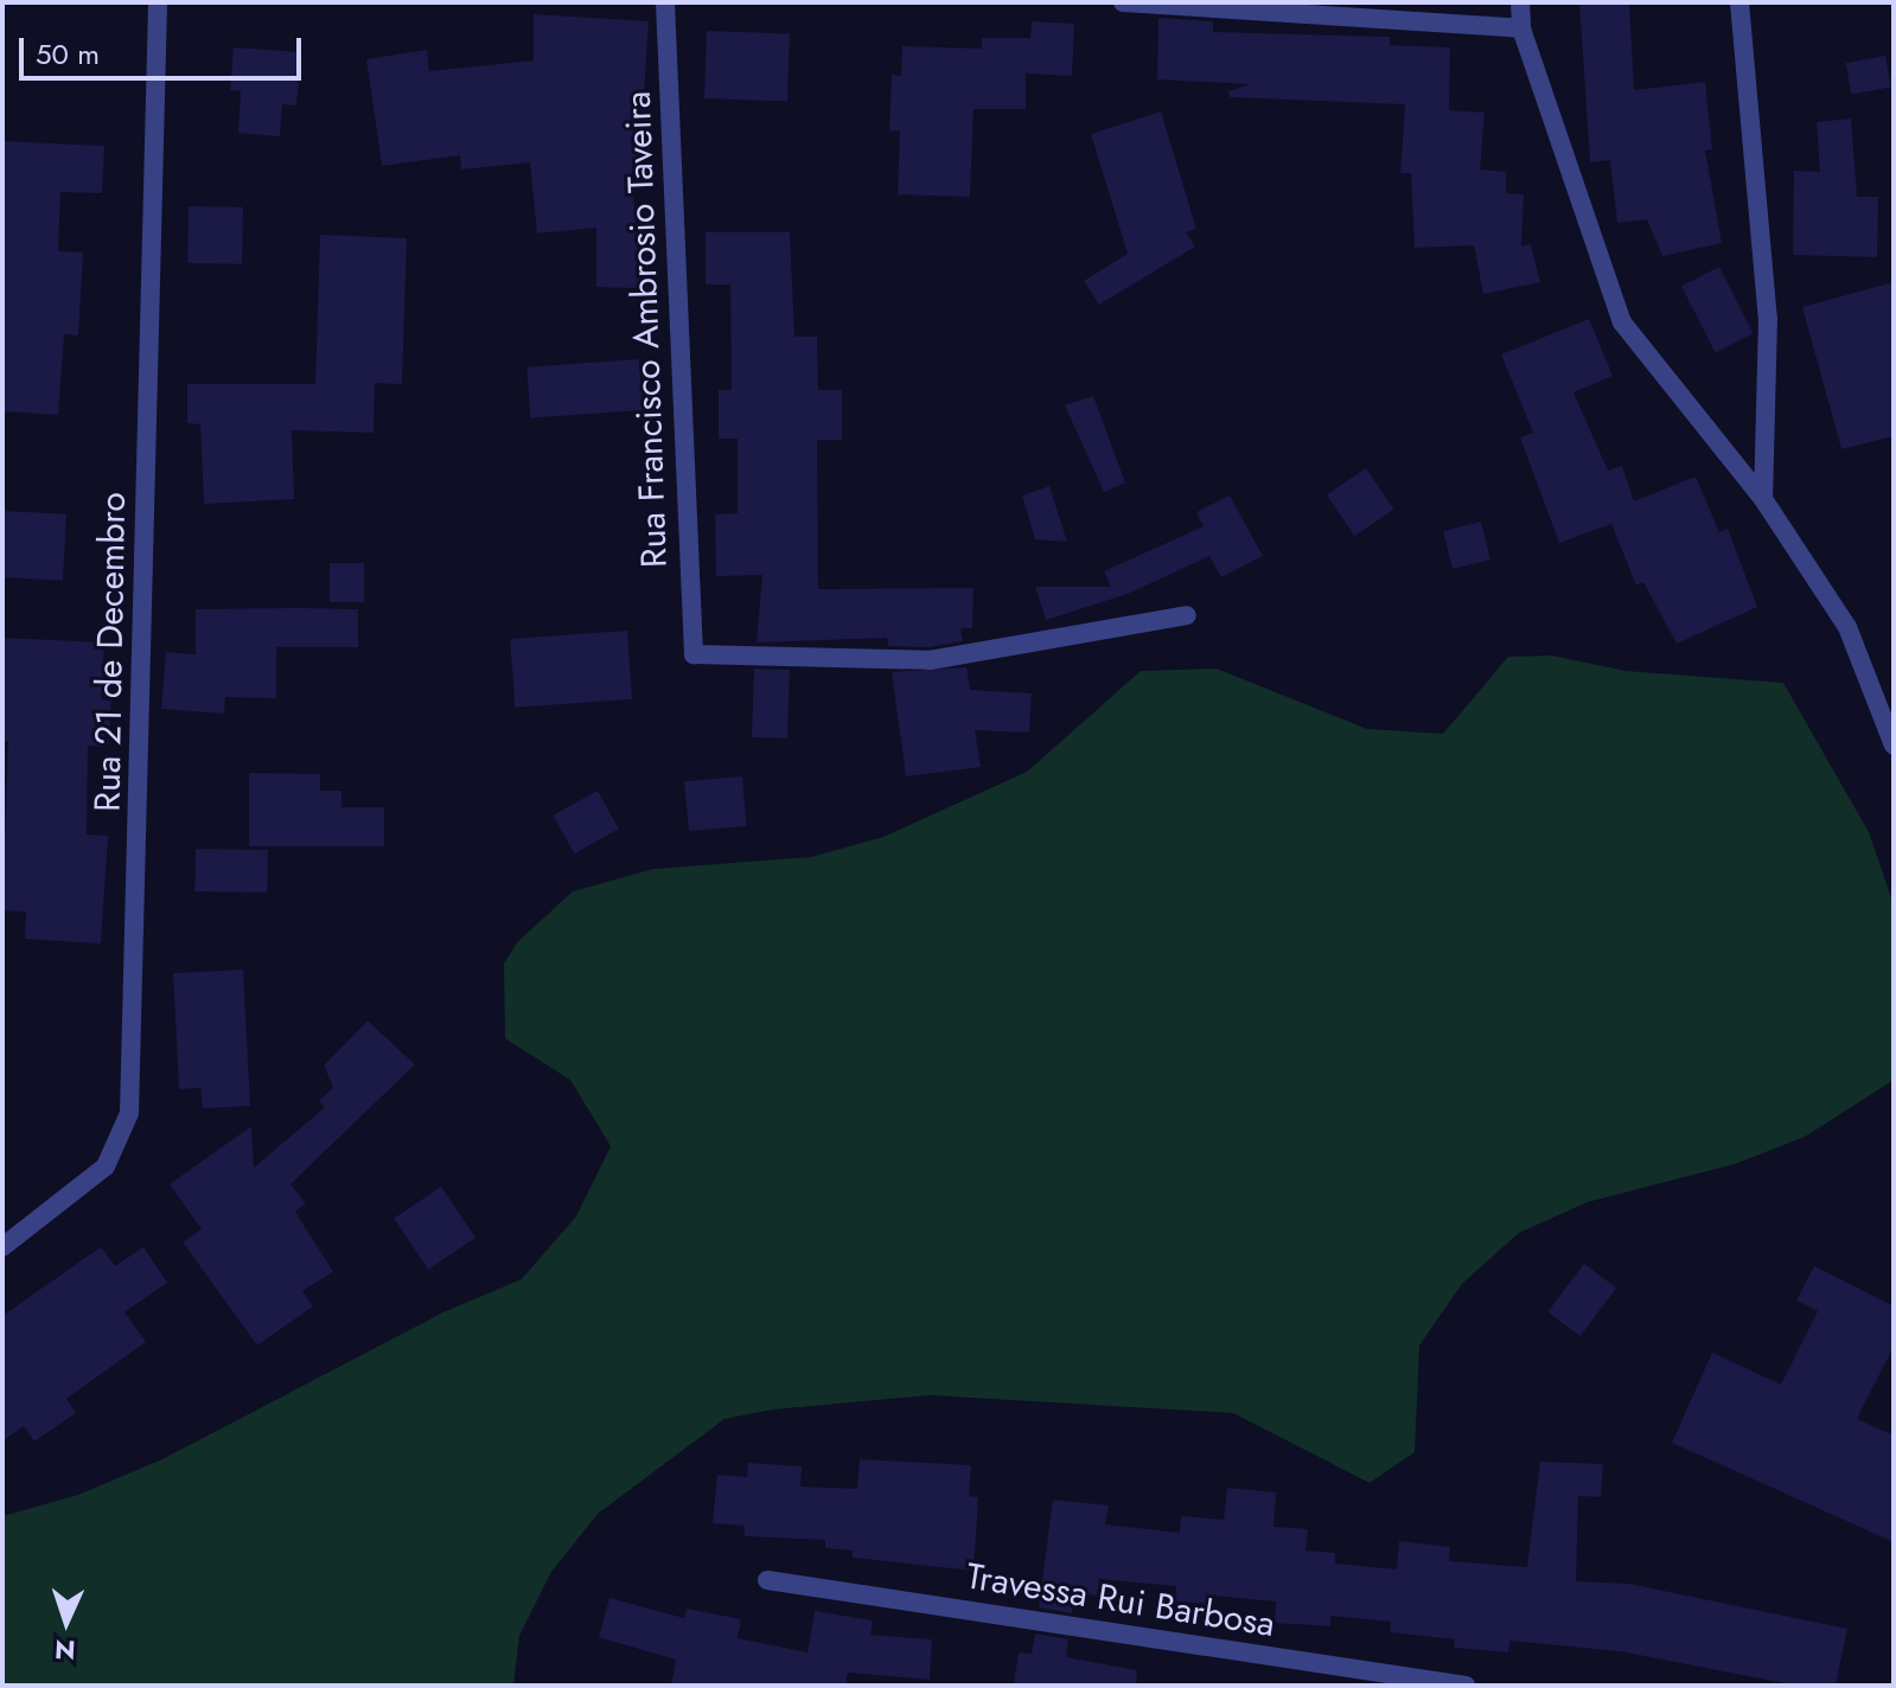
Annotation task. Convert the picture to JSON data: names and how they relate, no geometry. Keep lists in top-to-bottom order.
{
  "streets": {
    "street": ["Rua Francisco Ambrosio Taveira", "Rua 21 de Decembro", "Travessa Rui Barbosa"]
  },
  "scale_bar": "50 m",
  "north": "bottom"
}
